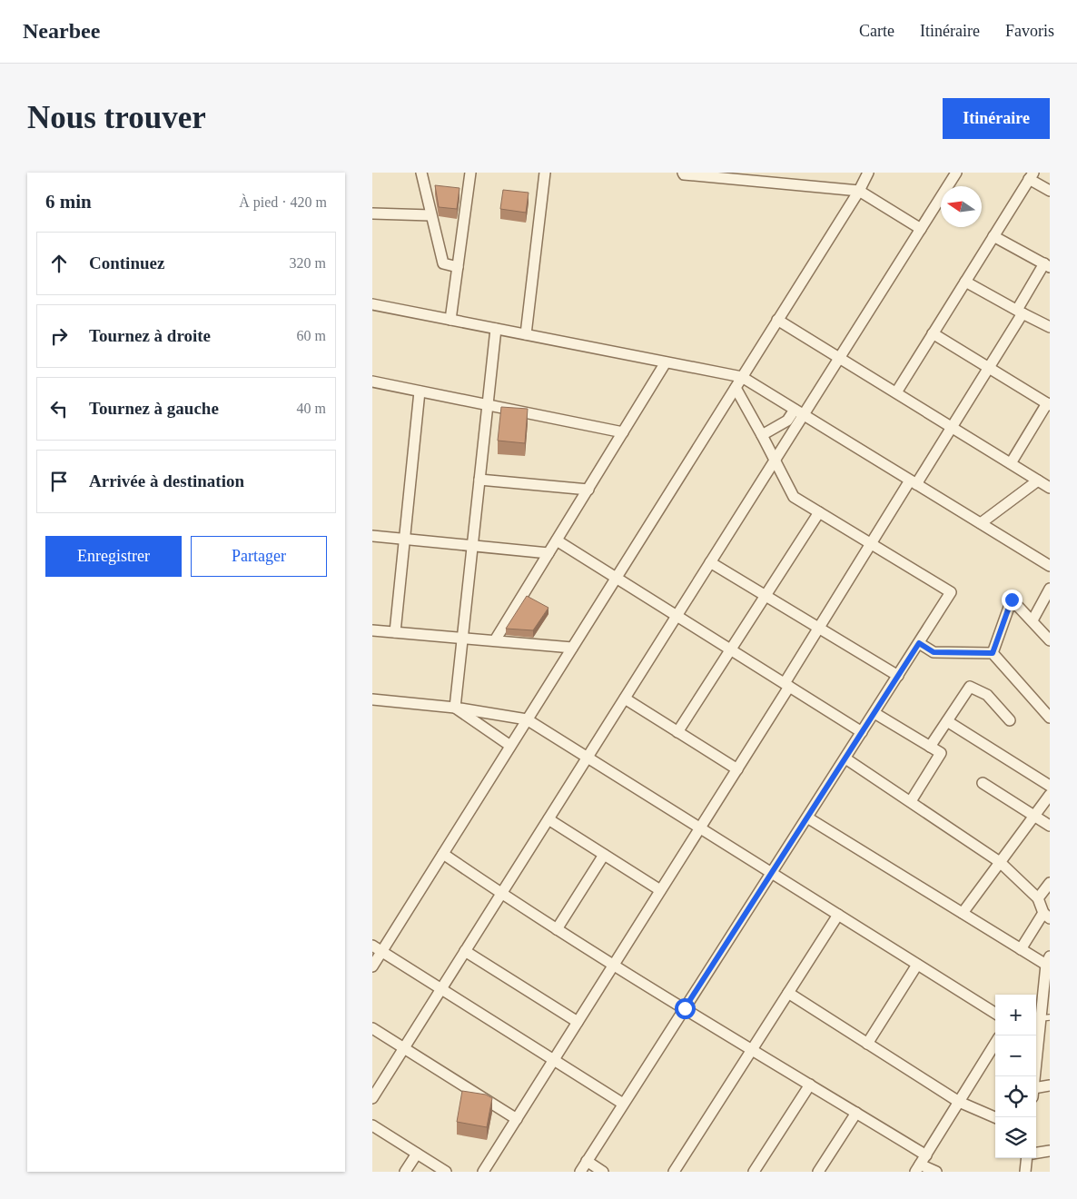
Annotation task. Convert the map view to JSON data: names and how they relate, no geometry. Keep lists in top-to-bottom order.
{
  "north": "left",
  "page": {
    "header": "Nearbee",
    "nav": ["Carte", "Itinéraire", "Favoris"],
    "buttons": [
      "Itinéraire",
      ["Enregistrer", "Partager"]
    ],
    "title": "Nous trouver",
    "heading": ["6 min", "À pied · 420 m"],
    "list": [
      ["Continuez", "320 m"],
      ["Tournez à droite", "60 m"],
      ["Tournez à gauche", "40 m"],
      "Arrivée à destination"
    ],
    "map_buttons": ["+", "−"]
  }
}
